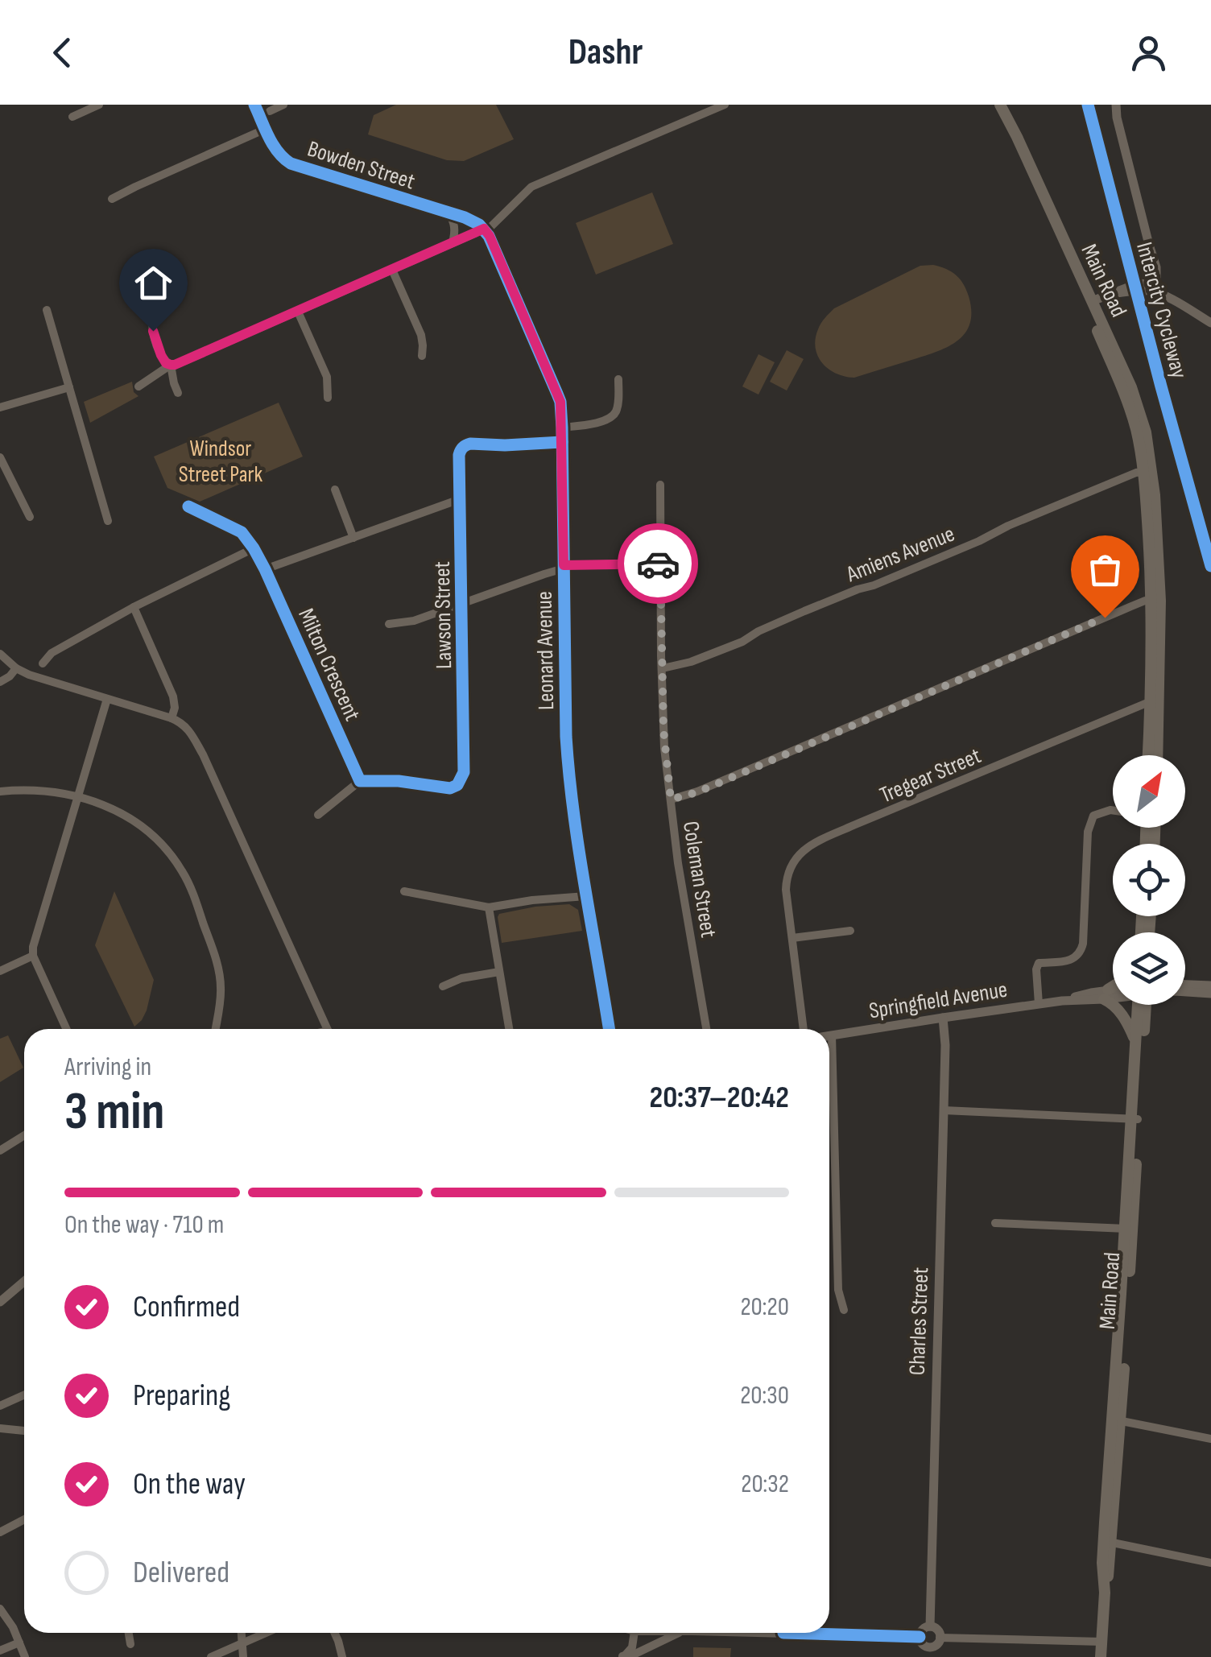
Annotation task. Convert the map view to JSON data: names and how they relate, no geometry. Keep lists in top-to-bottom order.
{
  "streets": {
    "main road": ["Main Road"],
    "street": [
      "Bowden Street",
      "Amiens Avenue",
      "Lawson Street",
      "Leonard Avenue",
      "Milton Crescent",
      "Tregear Street",
      "Coleman Street",
      "Springfield Avenue",
      "Charles Street"
    ],
    "cycle path": ["Intercity Cycleway"]
  },
  "crossings": [
    ["Bowden Street", "Leonard Avenue"],
    ["Main Road", "Amiens Avenue"],
    ["Main Road", "Tregear Street"],
    ["Amiens Avenue", "Coleman Street"],
    ["Lawson Street", "Leonard Avenue"],
    ["Lawson Street", "Milton Crescent"],
    ["Springfield Avenue", "Charles Street"]
  ],
  "parks": ["Windsor Street Park"],
  "north": "top right",
  "page": {
    "header": "Dashr",
    "heading": ["3 min", "Arriving in", "20:37–20:42"],
    "bar": "On the way · 710 m",
    "list": [
      ["Confirmed", "20:20"],
      ["Preparing", "20:30"],
      ["On the way", "20:32"],
      "Delivered"
    ]
  }
}
